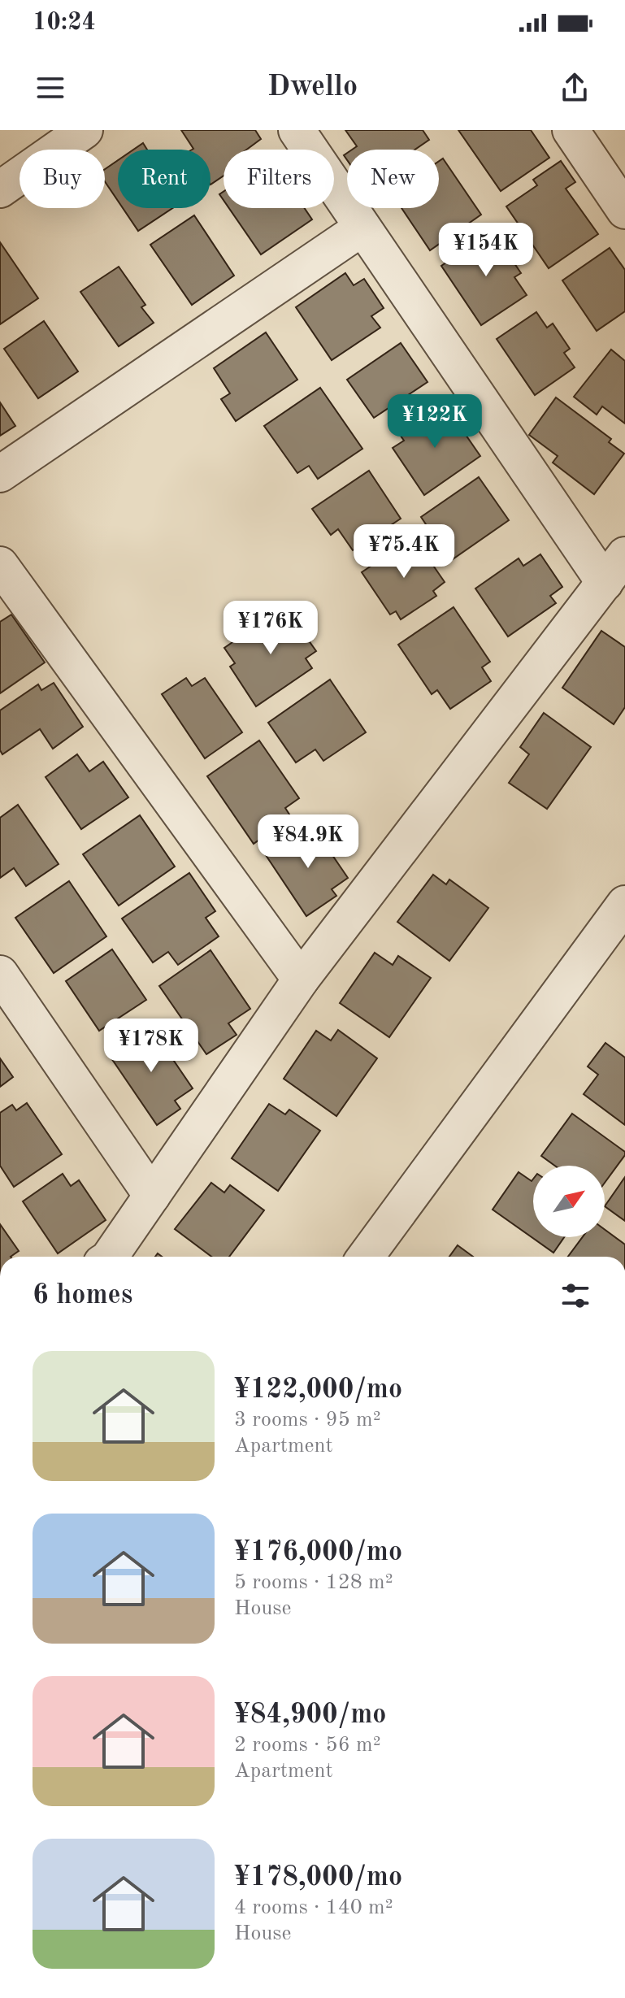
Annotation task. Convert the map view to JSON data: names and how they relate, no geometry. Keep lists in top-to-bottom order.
{
  "north": "top right",
  "page": {
    "status": "10:24",
    "header": "Dwello",
    "chip": [
      "Buy",
      "Rent",
      "Filters",
      "New"
    ],
    "price": [
      "¥154K",
      "¥122K",
      "¥75.4K",
      "¥176K",
      "¥84.9K",
      "¥178K"
    ],
    "heading": "6 homes",
    "list": [
      {
        "name": "¥122,000/mo",
        "note": "3 rooms · 95 m² · Apartment"
      },
      {
        "name": "¥176,000/mo",
        "note": "5 rooms · 128 m² · House"
      },
      {
        "name": "¥84,900/mo",
        "note": "2 rooms · 56 m² · Apartment"
      },
      {
        "name": "¥178,000/mo",
        "note": "4 rooms · 140 m² · House"
      }
    ]
  }
}
